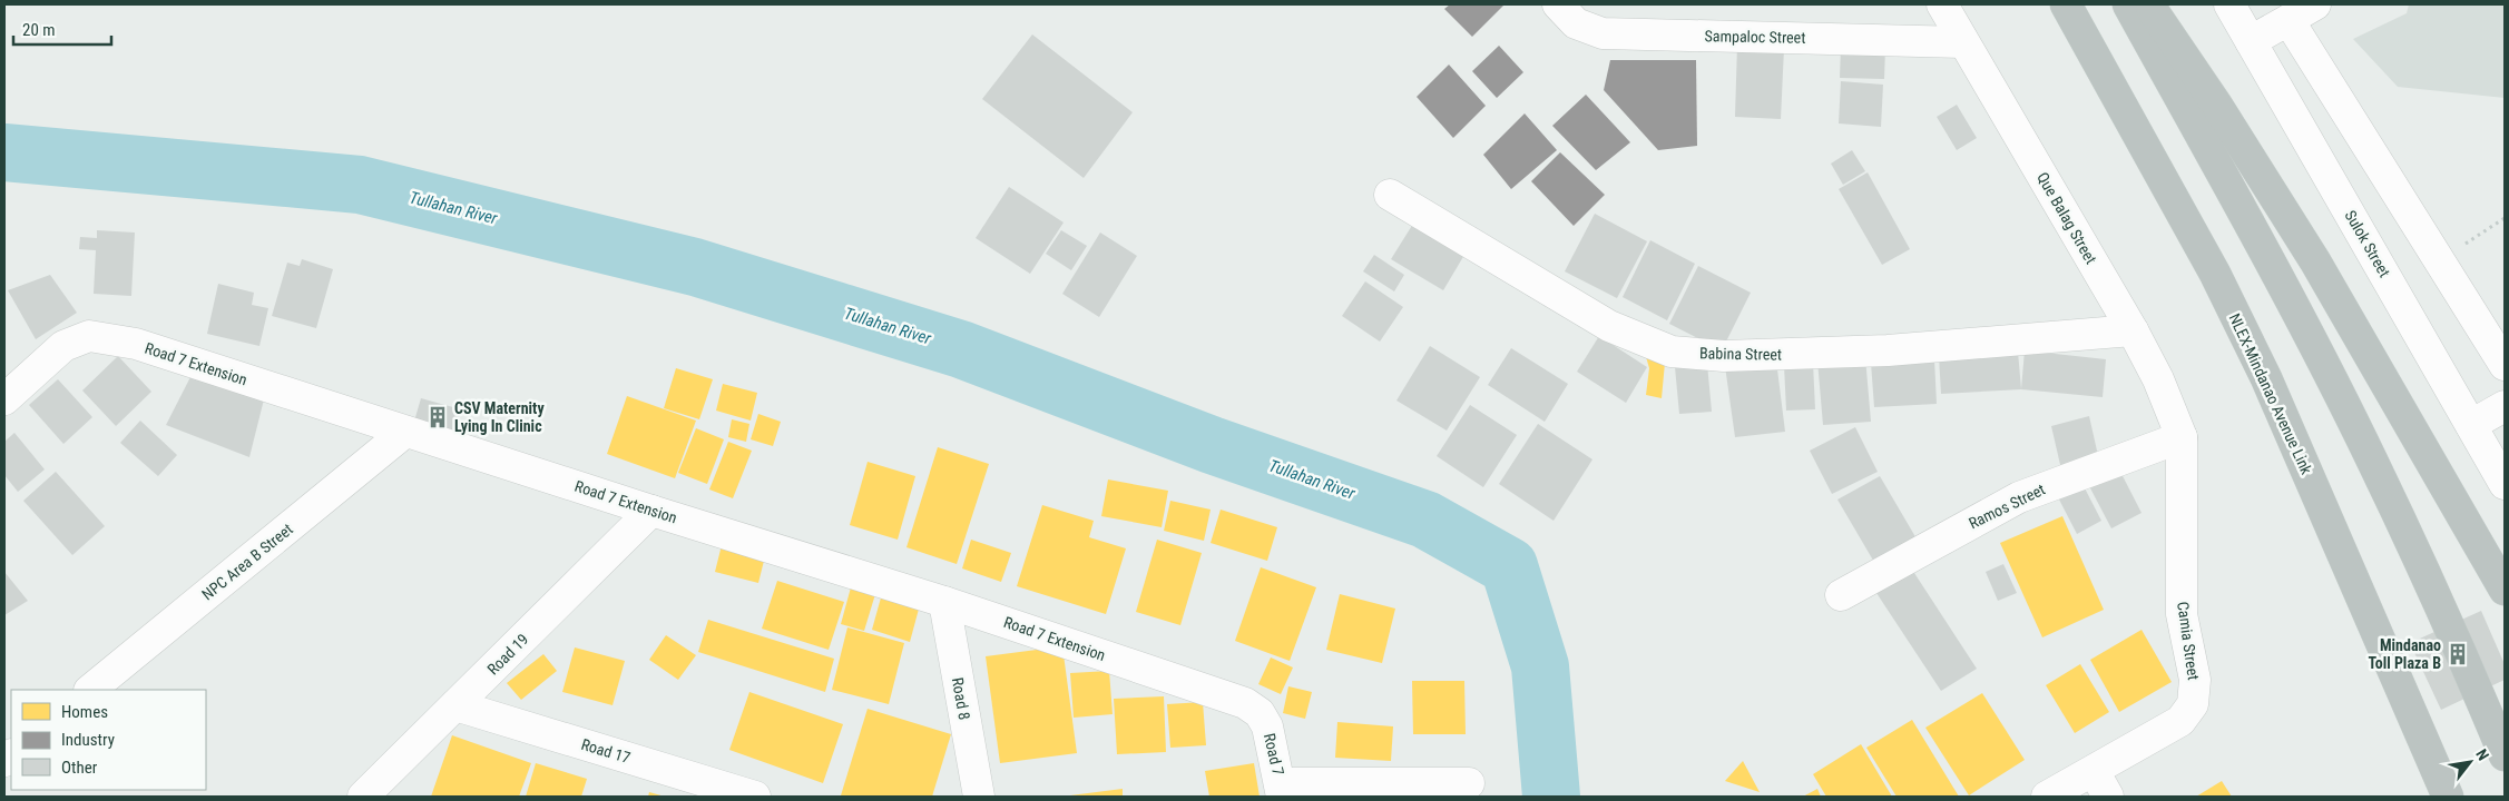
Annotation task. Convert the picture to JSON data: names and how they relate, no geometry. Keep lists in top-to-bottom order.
{
  "streets": {
    "highway": ["NLEX-Mindanao Avenue Link"],
    "street": [
      "Sampaloc Street",
      "Que Balag Street",
      "Sulok Street",
      "Babina Street",
      "Road 7 Extension",
      "Ramos Street",
      "NPC Area B Street",
      "Camia Street",
      "Road 19",
      "Road 8",
      "Road 17",
      "Road 7"
    ]
  },
  "crossings": [
    ["Sampaloc Street", "Que Balag Street"],
    ["Que Balag Street", "Babina Street"],
    ["Que Balag Street", "Ramos Street"],
    ["Que Balag Street", "Camia Street"],
    ["Road 7 Extension", "NPC Area B Street"],
    ["Road 7 Extension", "Road 19"],
    ["Road 7 Extension", "Road 8"],
    ["Road 7 Extension", "Road 7"],
    ["Ramos Street", "Camia Street"],
    ["Road 19", "Road 17"]
  ],
  "water": ["Tullahan River"],
  "places": {
    "building": ["CSV Maternity Lying In Clinic", "Mindanao Toll Plaza B"]
  },
  "legend": ["Homes", "Industry", "Other"],
  "scale_bar": "20 m",
  "north": "top right"
}
